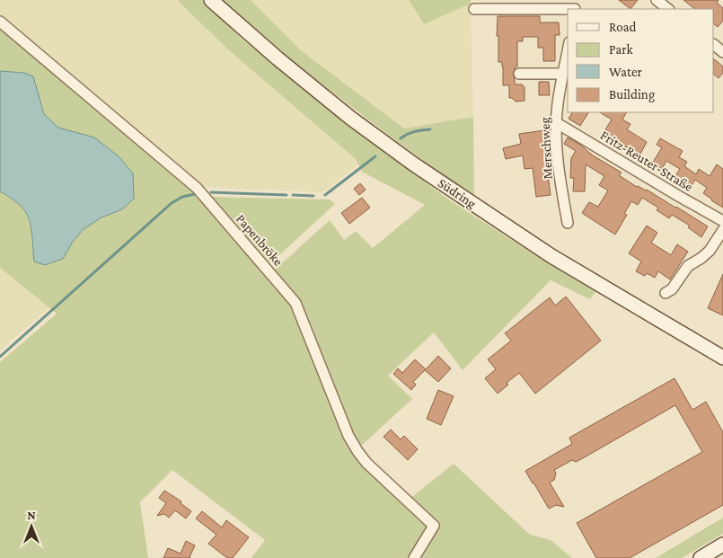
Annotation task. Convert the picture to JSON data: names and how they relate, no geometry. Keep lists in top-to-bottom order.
{
  "streets": {
    "main road": ["Südring"],
    "street": ["Merschweg", "Fritz-Reuter-Straße", "Papenbröke"]
  },
  "crossings": [
    ["Merschweg", "Fritz-Reuter-Straße"]
  ],
  "legend": [
    "Road",
    "Park",
    "Water",
    "Building"
  ],
  "north": "top"
}
